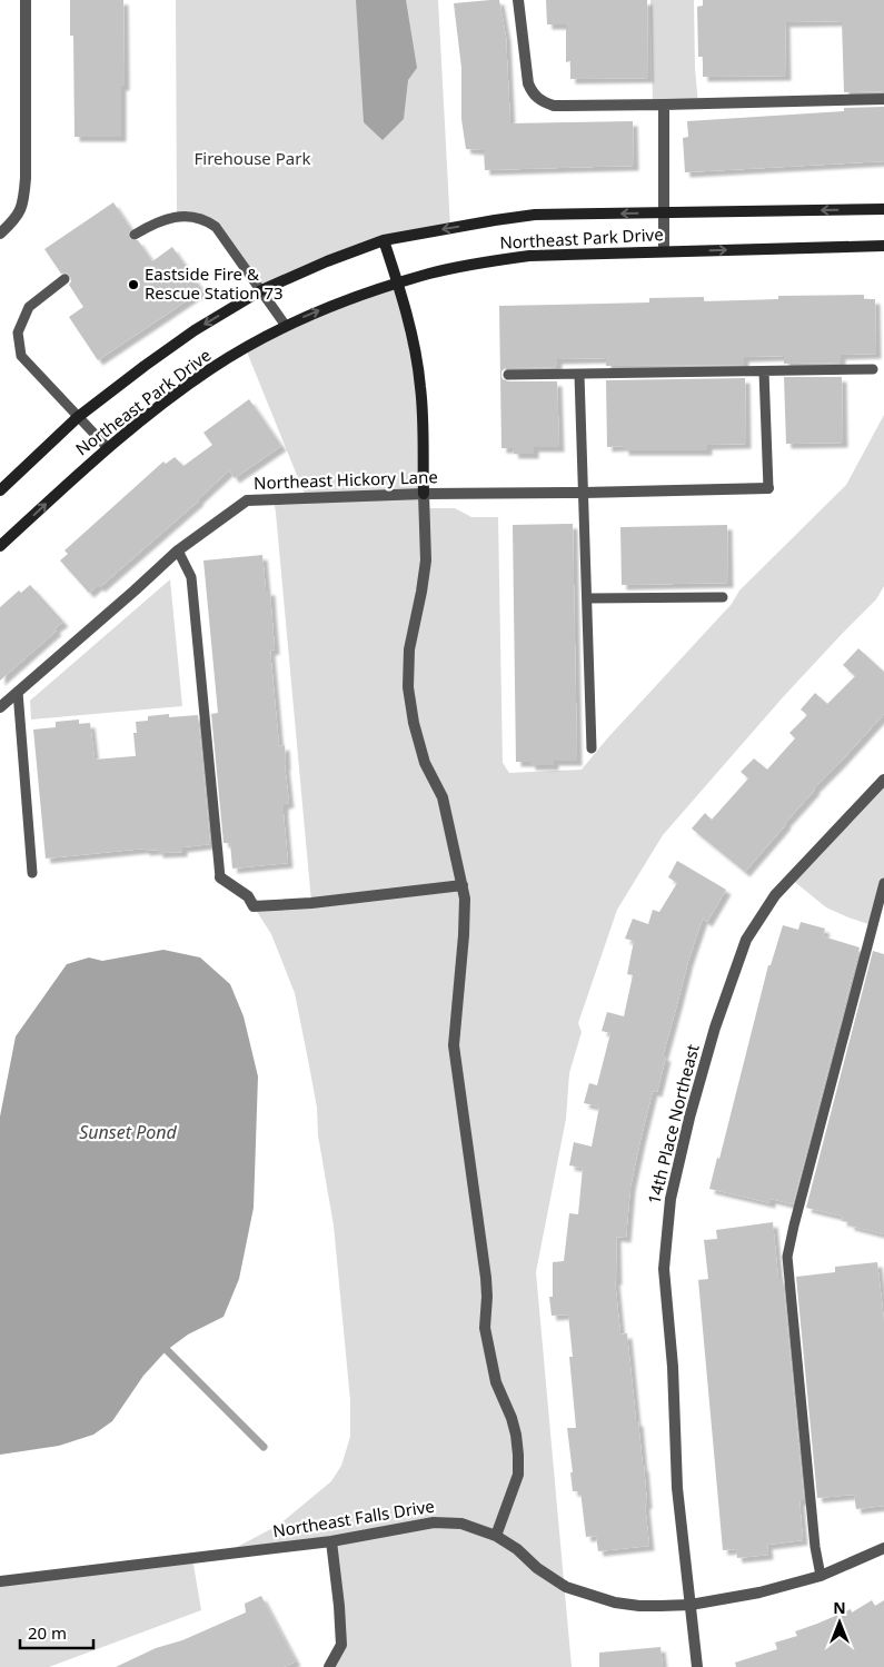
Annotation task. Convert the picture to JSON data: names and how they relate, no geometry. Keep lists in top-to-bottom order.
{
  "streets": {
    "street": [
      "Northeast Park Drive",
      "Northeast Hickory Lane",
      "14th Place Northeast",
      "Northeast Falls Drive"
    ]
  },
  "crossings": [
    ["14th Place Northeast", "Northeast Falls Drive"]
  ],
  "water": ["Sunset Pond"],
  "parks": ["Firehouse Park"],
  "places": ["Eastside Fire & Rescue Station 73"],
  "scale_bar": "20 m",
  "north": "top"
}
